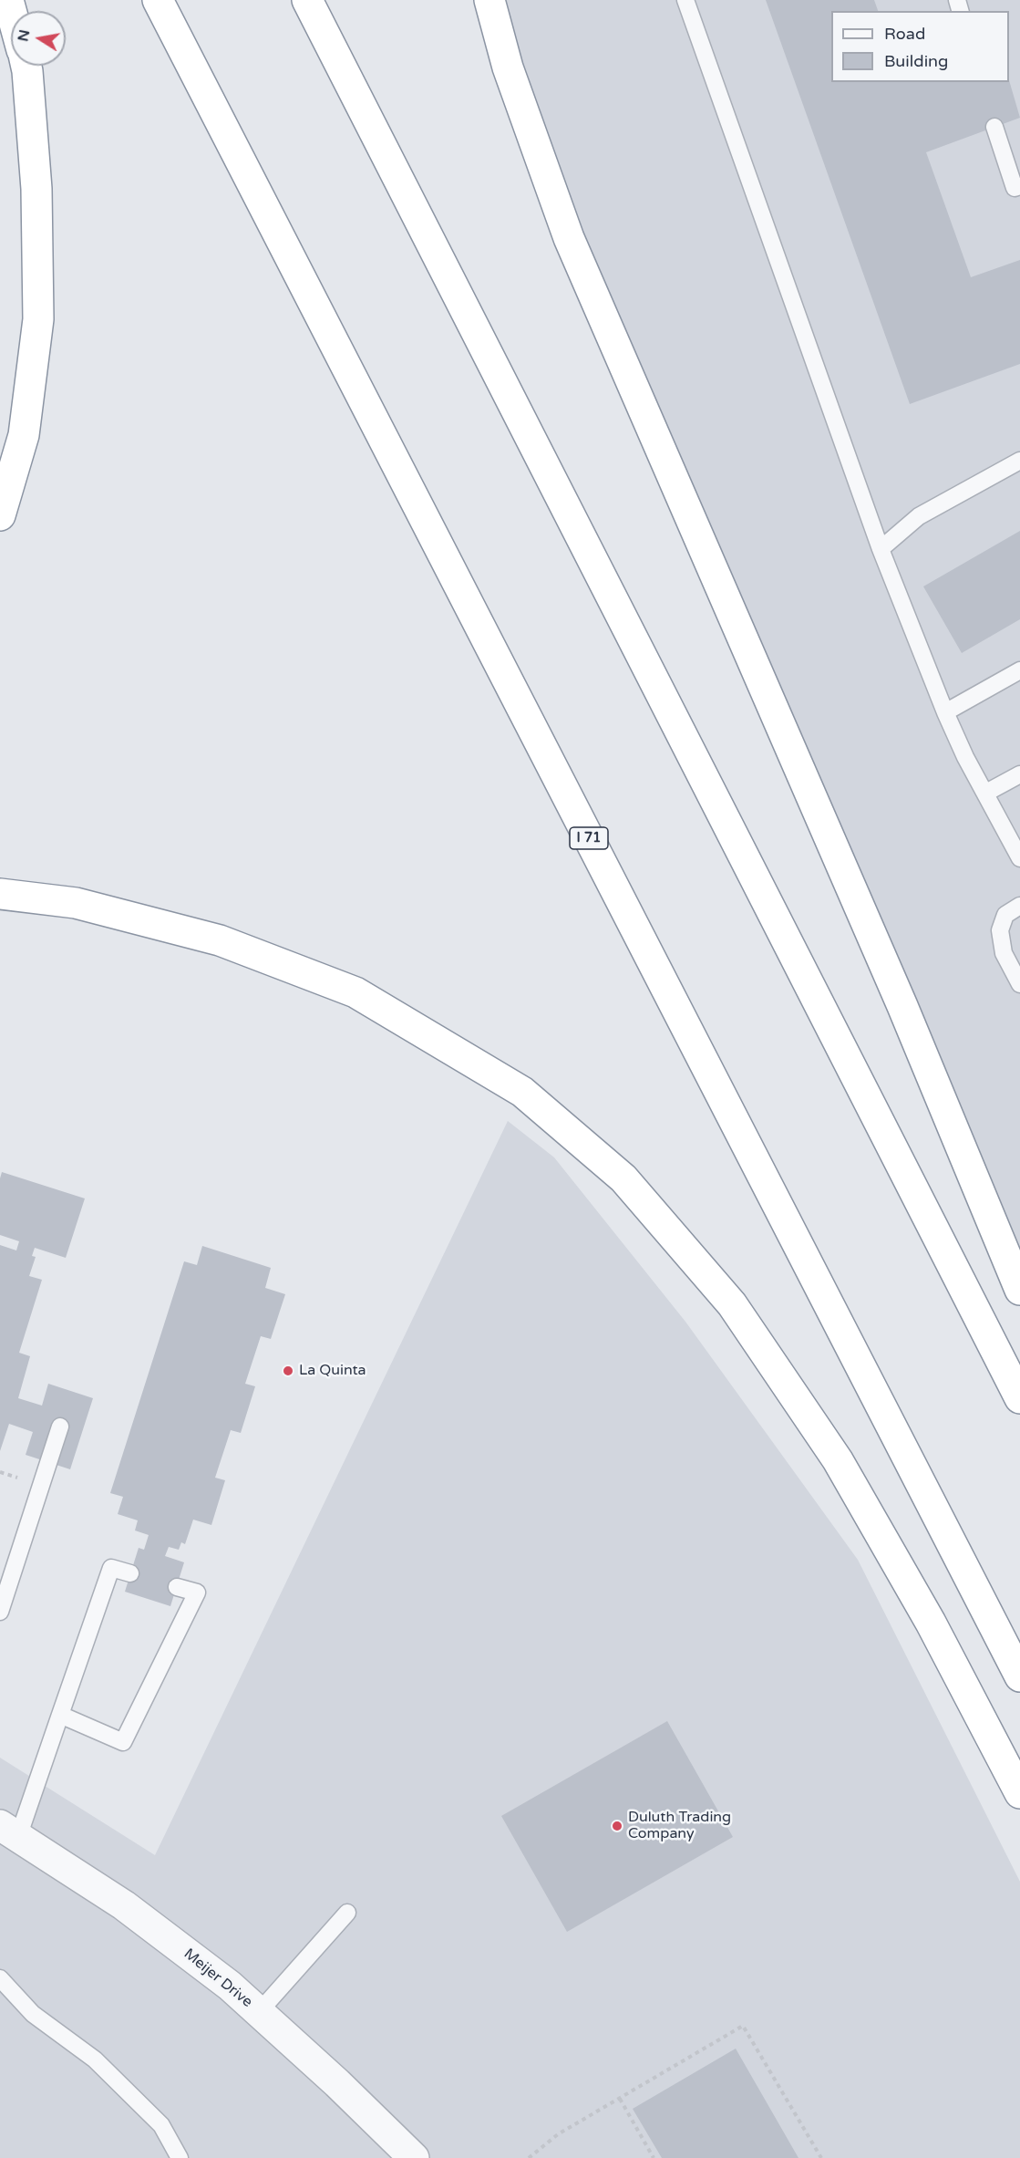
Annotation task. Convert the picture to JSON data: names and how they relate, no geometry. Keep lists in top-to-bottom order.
{
  "streets": {
    "highway": ["I 71"],
    "street": ["Meijer Drive"]
  },
  "places": ["La Quinta", "Duluth Trading Company"],
  "legend": ["Road", "Building"],
  "north": "left"
}
